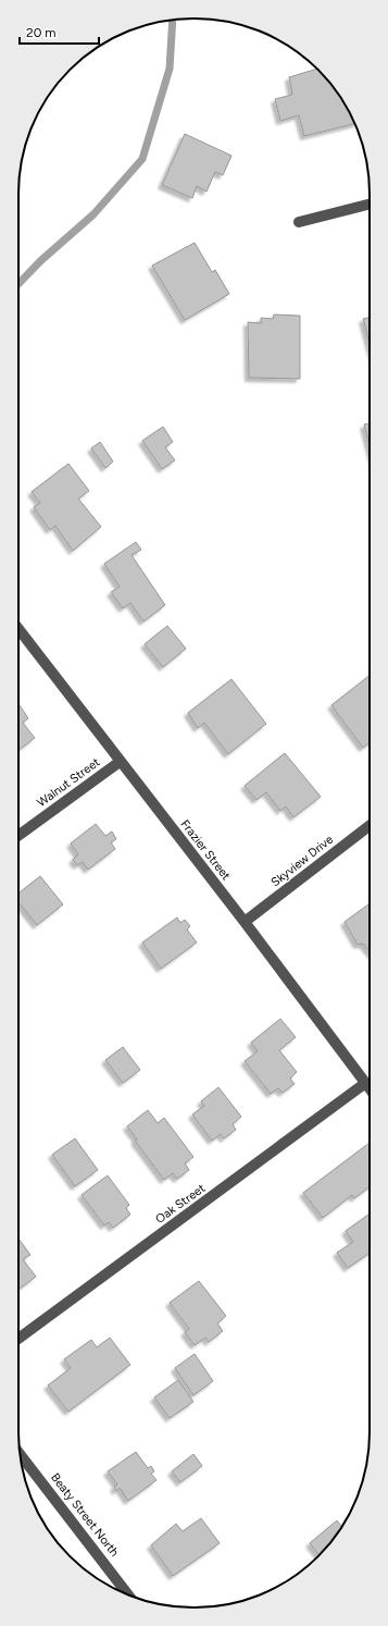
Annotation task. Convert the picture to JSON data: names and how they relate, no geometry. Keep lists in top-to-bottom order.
{
  "streets": {
    "street": [
      "Walnut Street",
      "Frazier Street",
      "Skyview Drive",
      "Oak Street",
      "Beaty Street North"
    ]
  },
  "crossings": [
    ["Walnut Street", "Frazier Street"],
    ["Frazier Street", "Skyview Drive"],
    ["Frazier Street", "Oak Street"]
  ],
  "scale_bar": "20 m"
}
